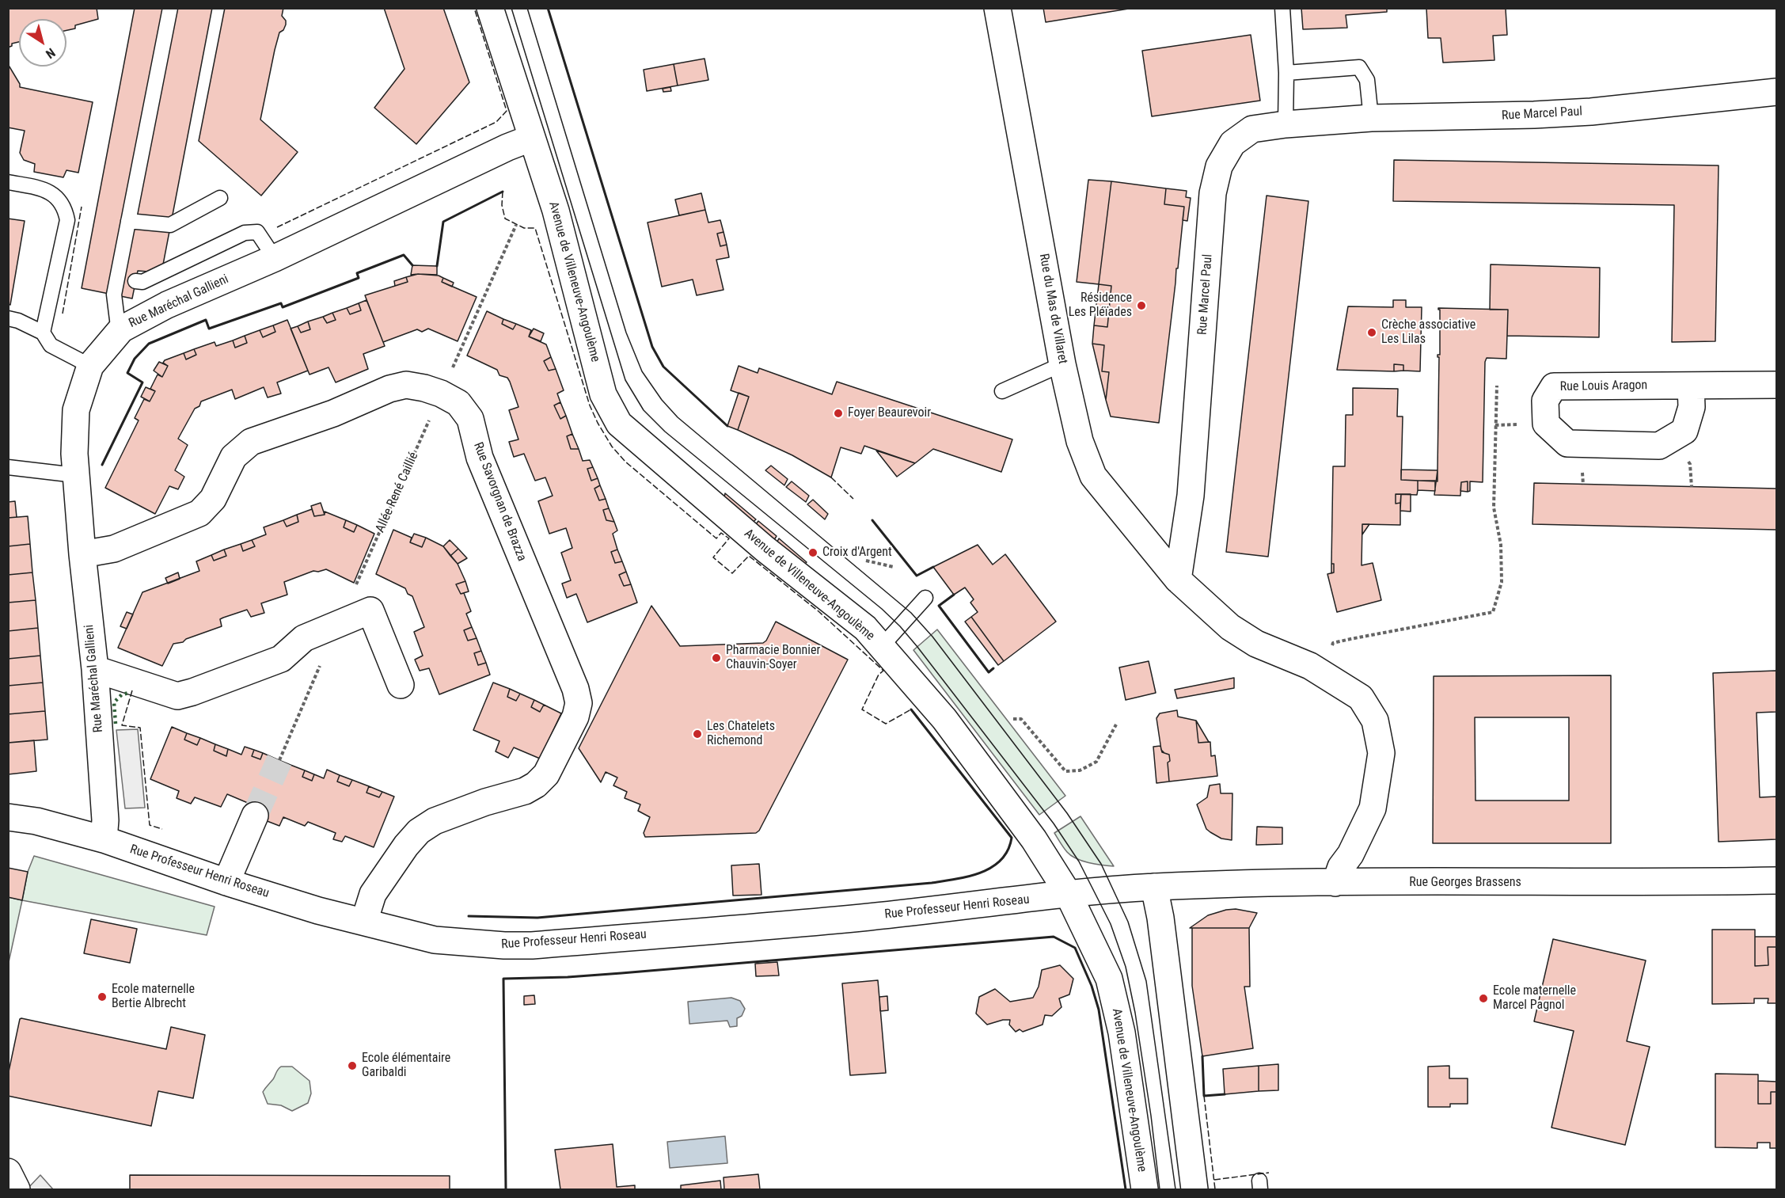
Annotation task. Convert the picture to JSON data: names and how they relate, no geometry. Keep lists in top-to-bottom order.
{
  "streets": {
    "street": [
      "Rue Marcel Paul",
      "Avenue de Villeneuve-Angoulème",
      "Rue Maréchal Gallieni",
      "Rue du Mas de Villaret",
      "Rue Louis Aragon",
      "Rue Savorgnan de Brazza",
      "Rue Professeur Henri Roseau",
      "Rue Georges Brassens"
    ],
    "path": ["Allée René Caillié"]
  },
  "crossings": [
    ["Rue Marcel Paul", "Rue du Mas de Villaret"],
    ["Avenue de Villeneuve-Angoulème", "Rue Maréchal Gallieni"],
    ["Avenue de Villeneuve-Angoulème", "Rue Professeur Henri Roseau"],
    ["Rue Maréchal Gallieni", "Rue Savorgnan de Brazza"],
    ["Rue Maréchal Gallieni", "Rue Professeur Henri Roseau"],
    ["Allée René Caillié", "Rue Savorgnan de Brazza"],
    ["Rue Savorgnan de Brazza", "Rue Professeur Henri Roseau"],
    ["Rue Professeur Henri Roseau", "Rue Georges Brassens"]
  ],
  "places": [
    "Résidence Les Pléïades",
    "Crèche associative Les Lilas",
    "Foyer Beaurevoir",
    "Croix d'Argent",
    "Pharmacie Bonnier Chauvin-Soyer",
    "Les Chatelets Richemond",
    "Ecole maternelle Bertie Albrecht",
    "Ecole maternelle Marcel Pagnol",
    "Ecole élémentaire Garibaldi"
  ],
  "north": "bottom right"
}
